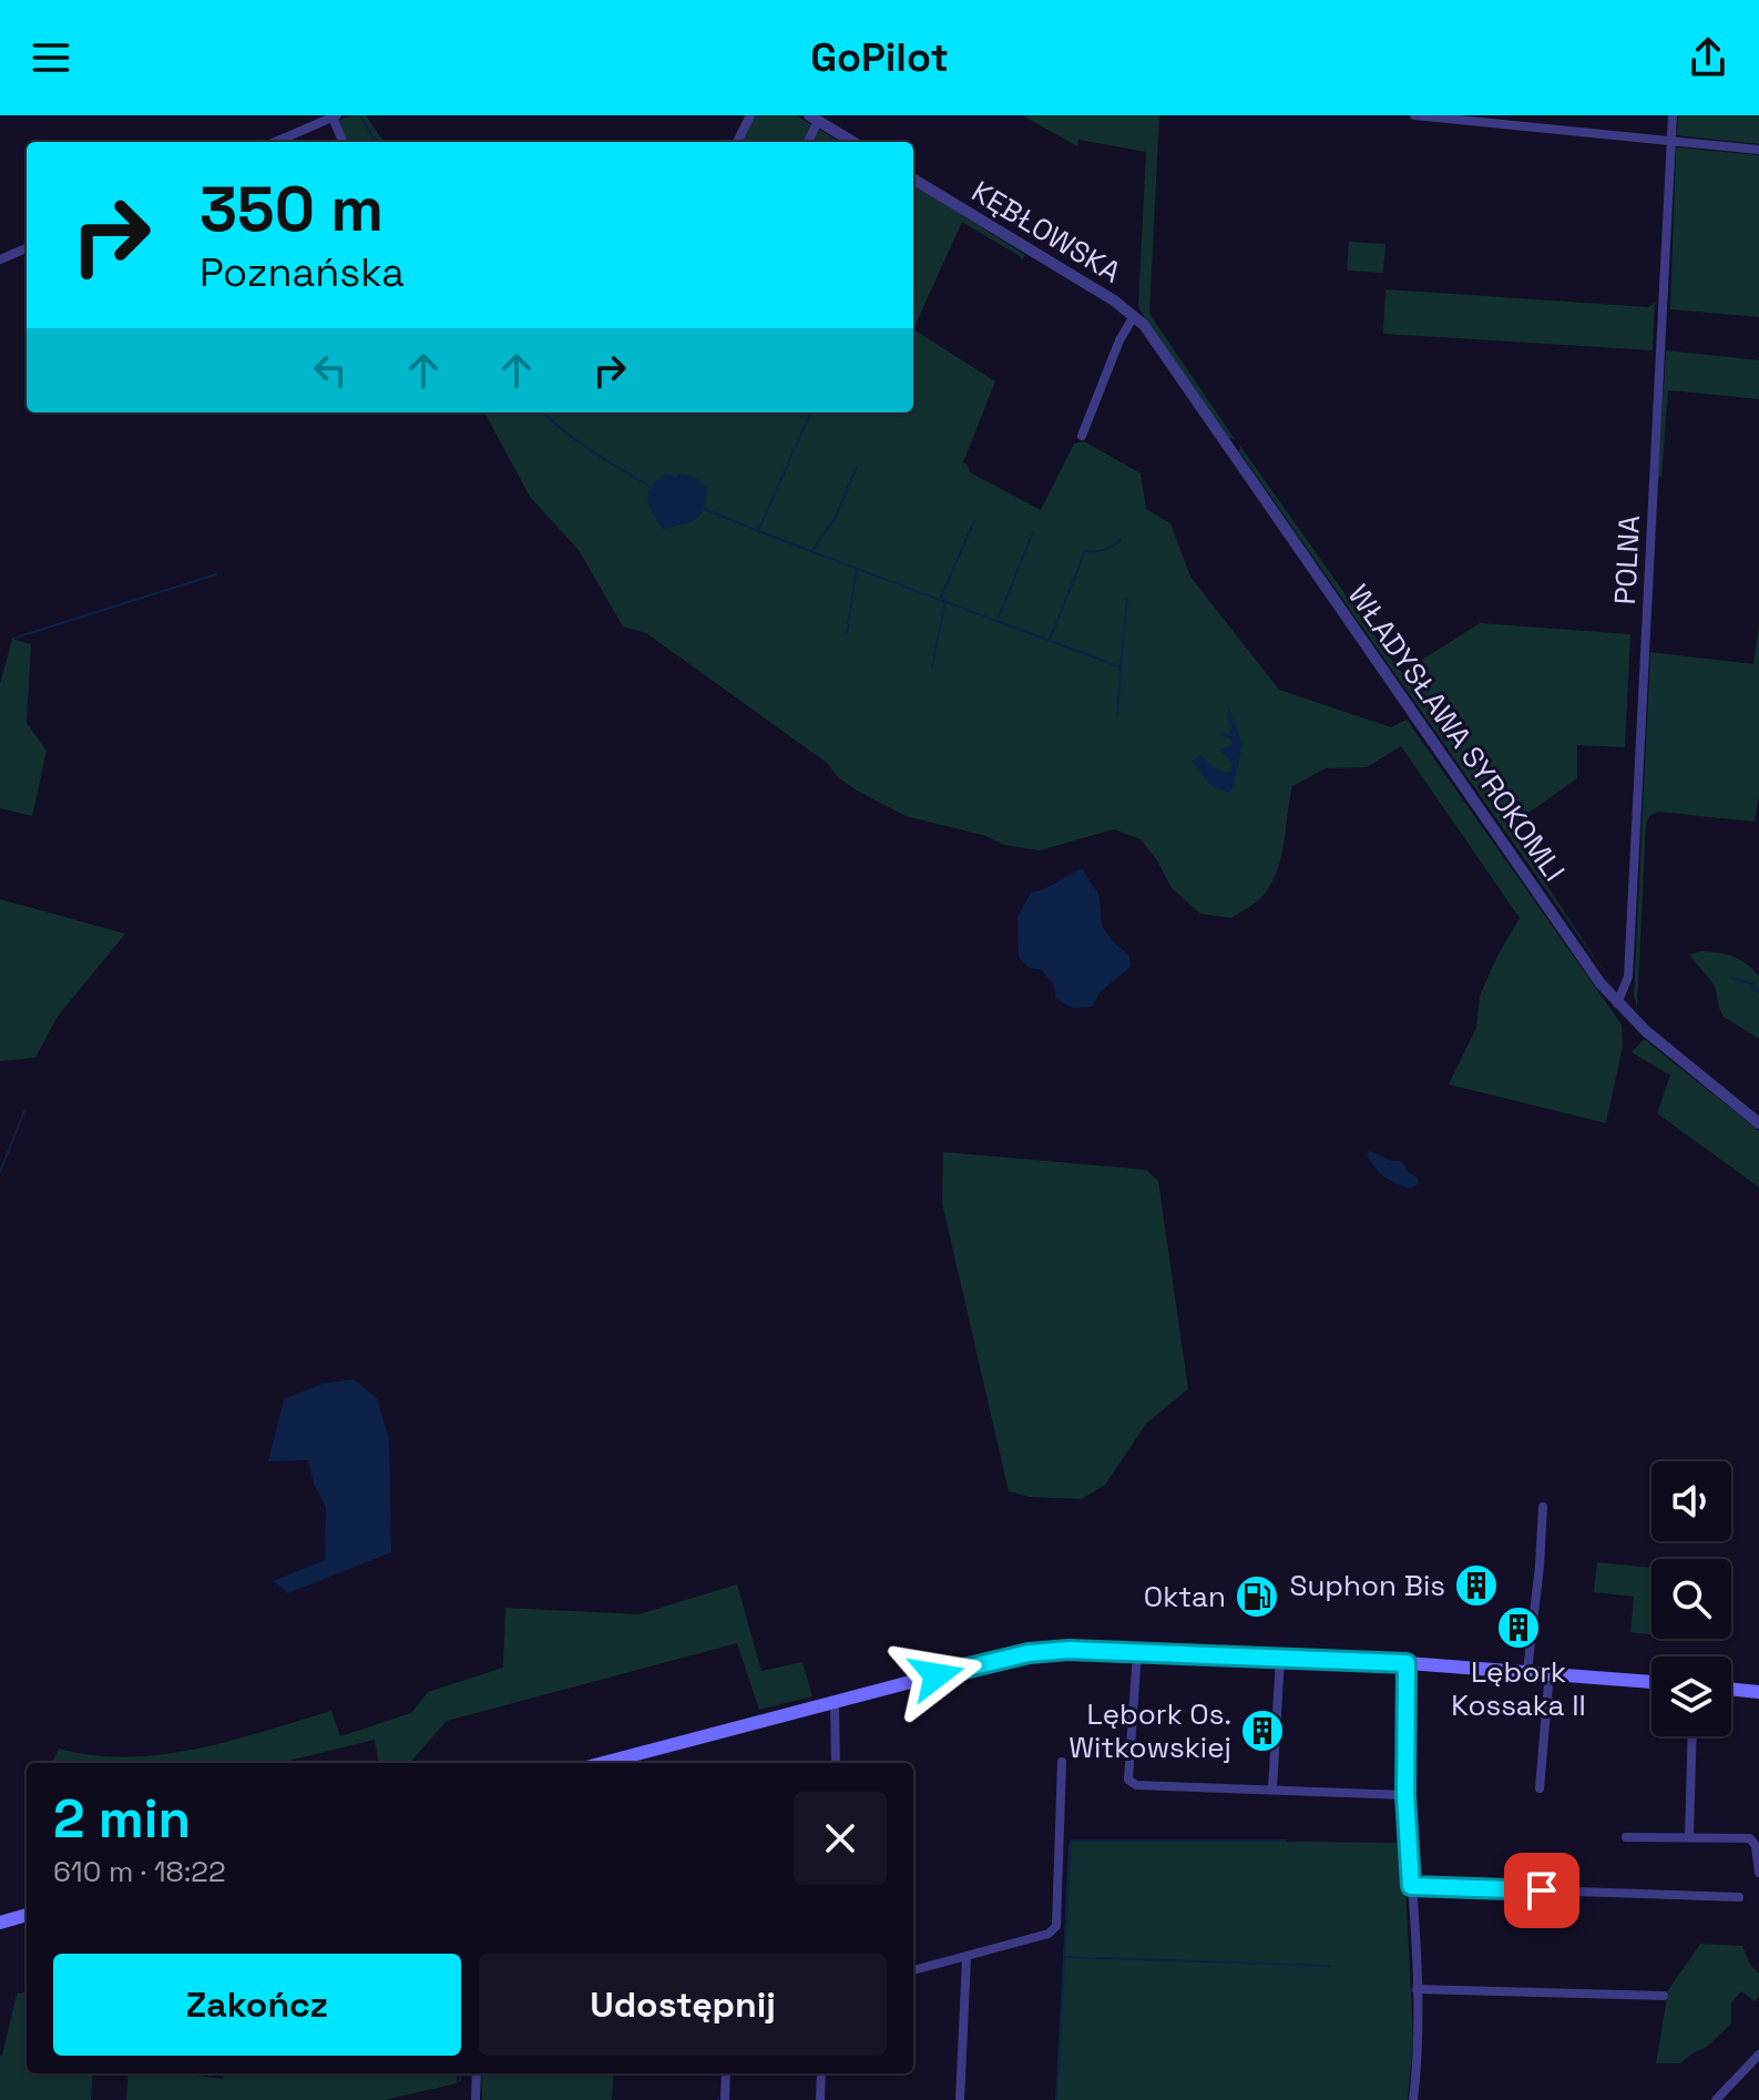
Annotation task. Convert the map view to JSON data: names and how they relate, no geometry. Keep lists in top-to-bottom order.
{
  "streets": {
    "street": ["KĘBŁOWSKA", "POLNA", "WŁADYSŁAWA SYROKOMLI"]
  },
  "crossings": [
    ["KĘBŁOWSKA", "WŁADYSŁAWA SYROKOMLI"],
    ["POLNA", "WŁADYSŁAWA SYROKOMLI"]
  ],
  "places": {
    "building": ["Suphon Bis", "Lębork Kossaka II", "Lębork Os. Witkowskiej"],
    "fuel station": ["Oktan"]
  },
  "page": {
    "header": "GoPilot",
    "turn": ["350 m", "Poznańska"],
    "heading": ["2 min", "610 m · 18:22"],
    "buttons": ["Zakończ", "Udostępnij"]
  }
}
